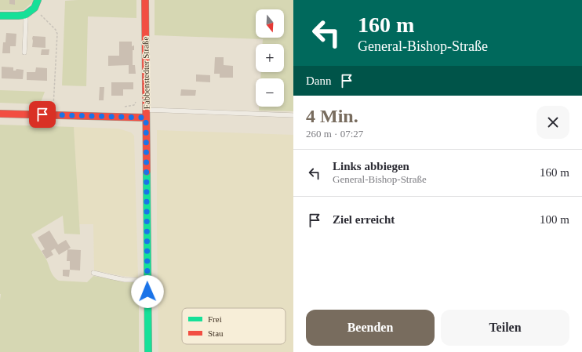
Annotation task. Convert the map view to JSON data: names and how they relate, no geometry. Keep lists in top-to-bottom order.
{
  "streets": {
    "street": ["Fabbenstedter Straße"]
  },
  "legend": ["Frei", "Stau"],
  "north": "bottom",
  "page": {
    "turn": ["160 m", "General-Bishop-Straße"],
    "map_buttons": ["+", "−"],
    "then": "Dann",
    "heading": ["4 Min.", "260 m · 07:27"],
    "list": [
      {
        "name": "Links abbiegen",
        "note": "General-Bishop-Straße",
        "value": "160 m"
      },
      {
        "name": "Ziel erreicht",
        "value": "100 m"
      }
    ],
    "buttons": ["Beenden", "Teilen"]
  }
}
